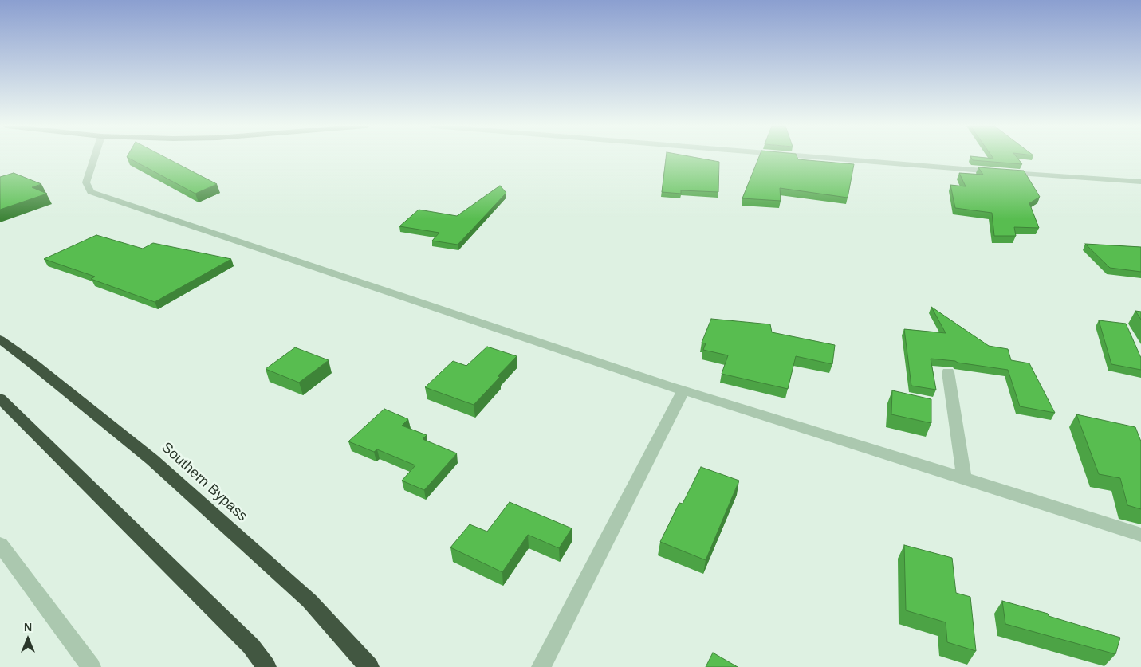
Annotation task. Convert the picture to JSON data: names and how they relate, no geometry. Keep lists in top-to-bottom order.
{
  "streets": {
    "highway": ["Southern Bypass"]
  },
  "north": "top"
}
